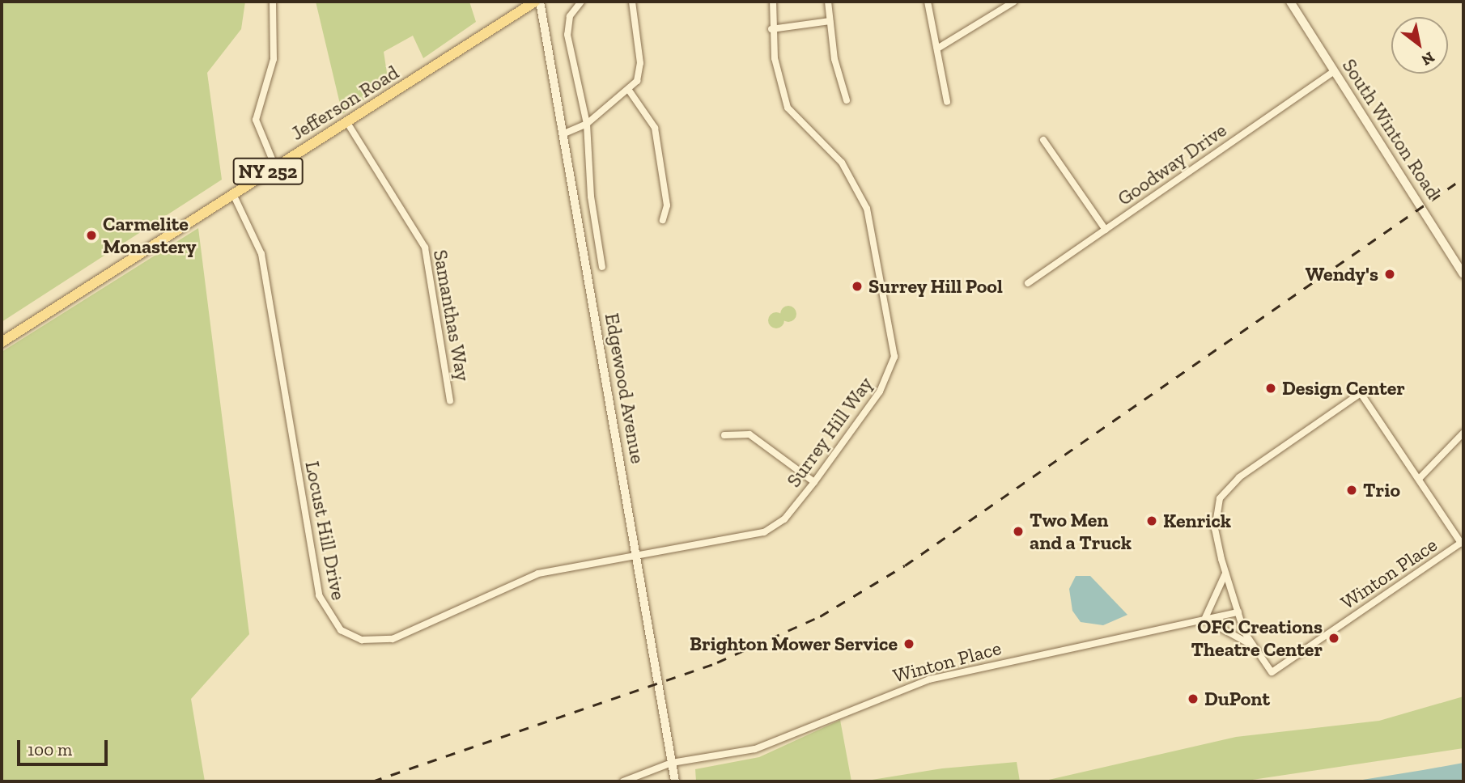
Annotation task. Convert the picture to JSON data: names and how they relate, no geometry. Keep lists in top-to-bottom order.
{
  "streets": {
    "main road": ["Jefferson Road", "South Winton Road", "NY 252"],
    "street": [
      "Goodway Drive",
      "Samanthas Way",
      "Edgewood Avenue",
      "Surrey Hill Way",
      "Locust Hill Drive",
      "Winton Place"
    ]
  },
  "crossings": [
    ["Jefferson Road", "Samanthas Way"],
    ["Jefferson Road", "Locust Hill Drive"],
    ["South Winton Road", "Goodway Drive"],
    ["Edgewood Avenue", "Surrey Hill Way"],
    ["Edgewood Avenue", "Locust Hill Drive"],
    ["Edgewood Avenue", "Winton Place"],
    ["Surrey Hill Way", "Locust Hill Drive"]
  ],
  "places": [
    "Carmelite Monastery",
    "Wendy's",
    "Surrey Hill Pool",
    "Design Center",
    "Trio",
    "Kenrick",
    "Two Men and a Truck",
    "OFC Creations Theatre Center",
    "Brighton Mower Service",
    "DuPont"
  ],
  "scale_bar": "100 m",
  "north": "bottom right"
}
